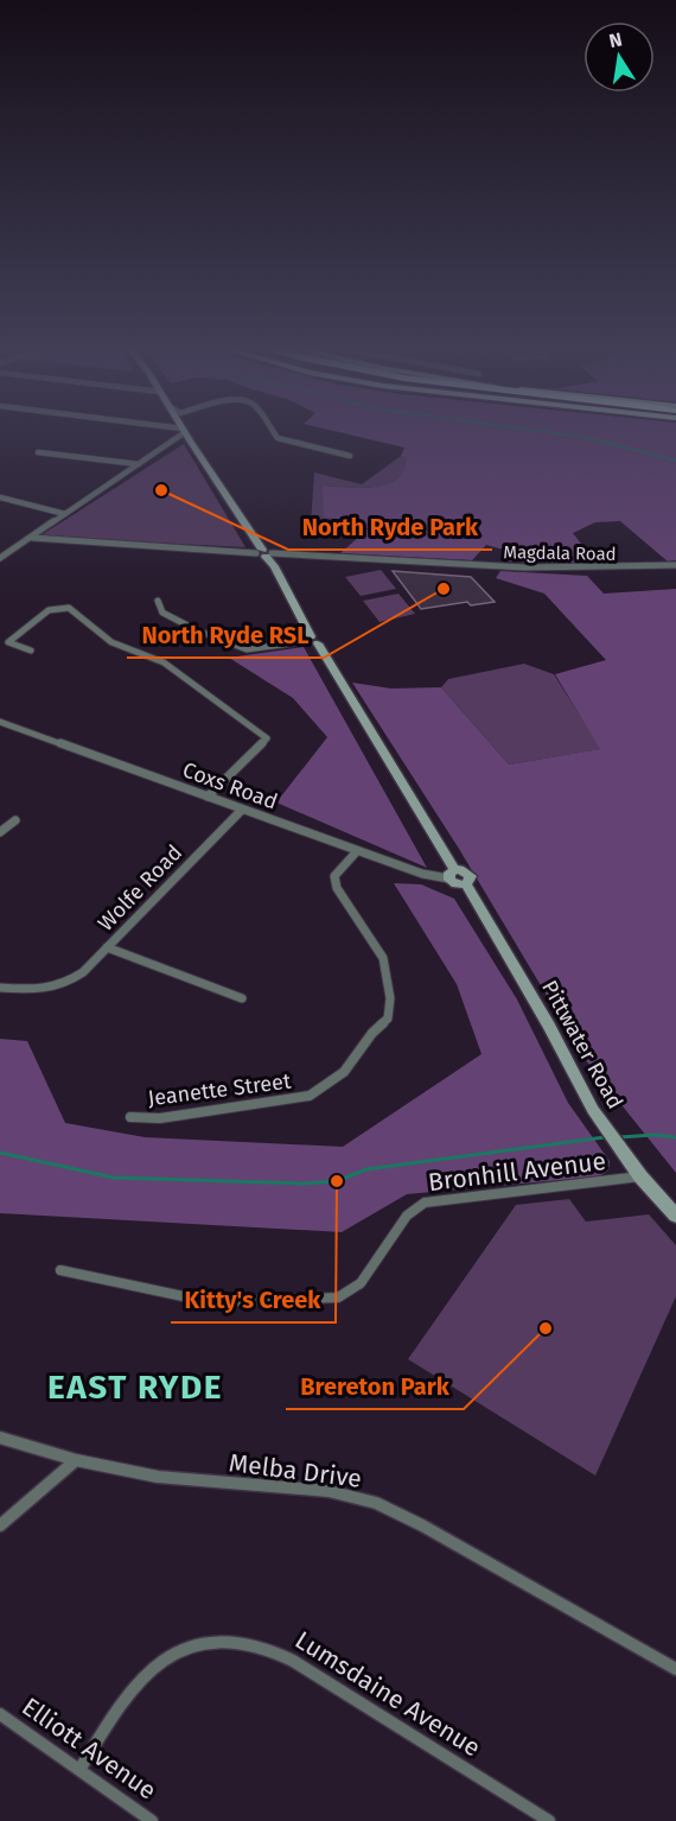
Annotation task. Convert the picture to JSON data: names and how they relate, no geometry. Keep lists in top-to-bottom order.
{
  "streets": {
    "main road": ["Pittwater Road"],
    "street": [
      "Magdala Road",
      "Coxs Road",
      "Wolfe Road",
      "Jeanette Street",
      "Bronhill Avenue",
      "Melba Drive",
      "Lumsdaine Avenue",
      "Elliott Avenue"
    ]
  },
  "crossings": [
    ["Coxs Road", "Wolfe Road"],
    ["Coxs Road", "Pittwater Road"],
    ["Coxs Road", "Jeanette Street"],
    ["Pittwater Road", "Bronhill Avenue"],
    ["Lumsdaine Avenue", "Elliott Avenue"]
  ],
  "districts": ["EAST RYDE"],
  "places": [
    "North Ryde Park",
    "North Ryde RSL",
    "Kitty's Creek",
    "Brereton Park"
  ],
  "north": "top"
}
